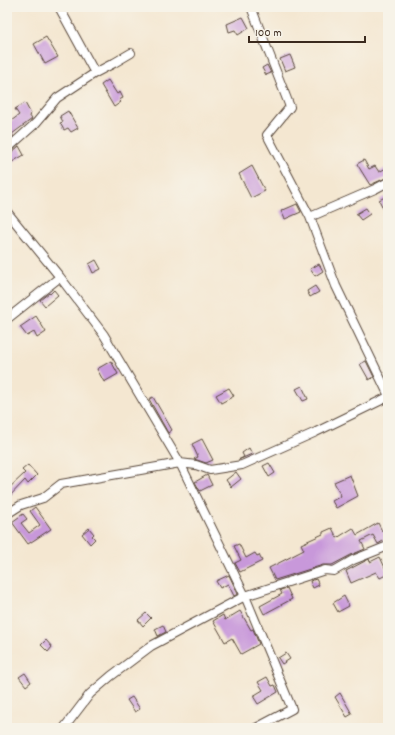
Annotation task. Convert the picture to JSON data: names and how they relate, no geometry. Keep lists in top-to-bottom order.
{
  "scale_bar": "100 m"
}
